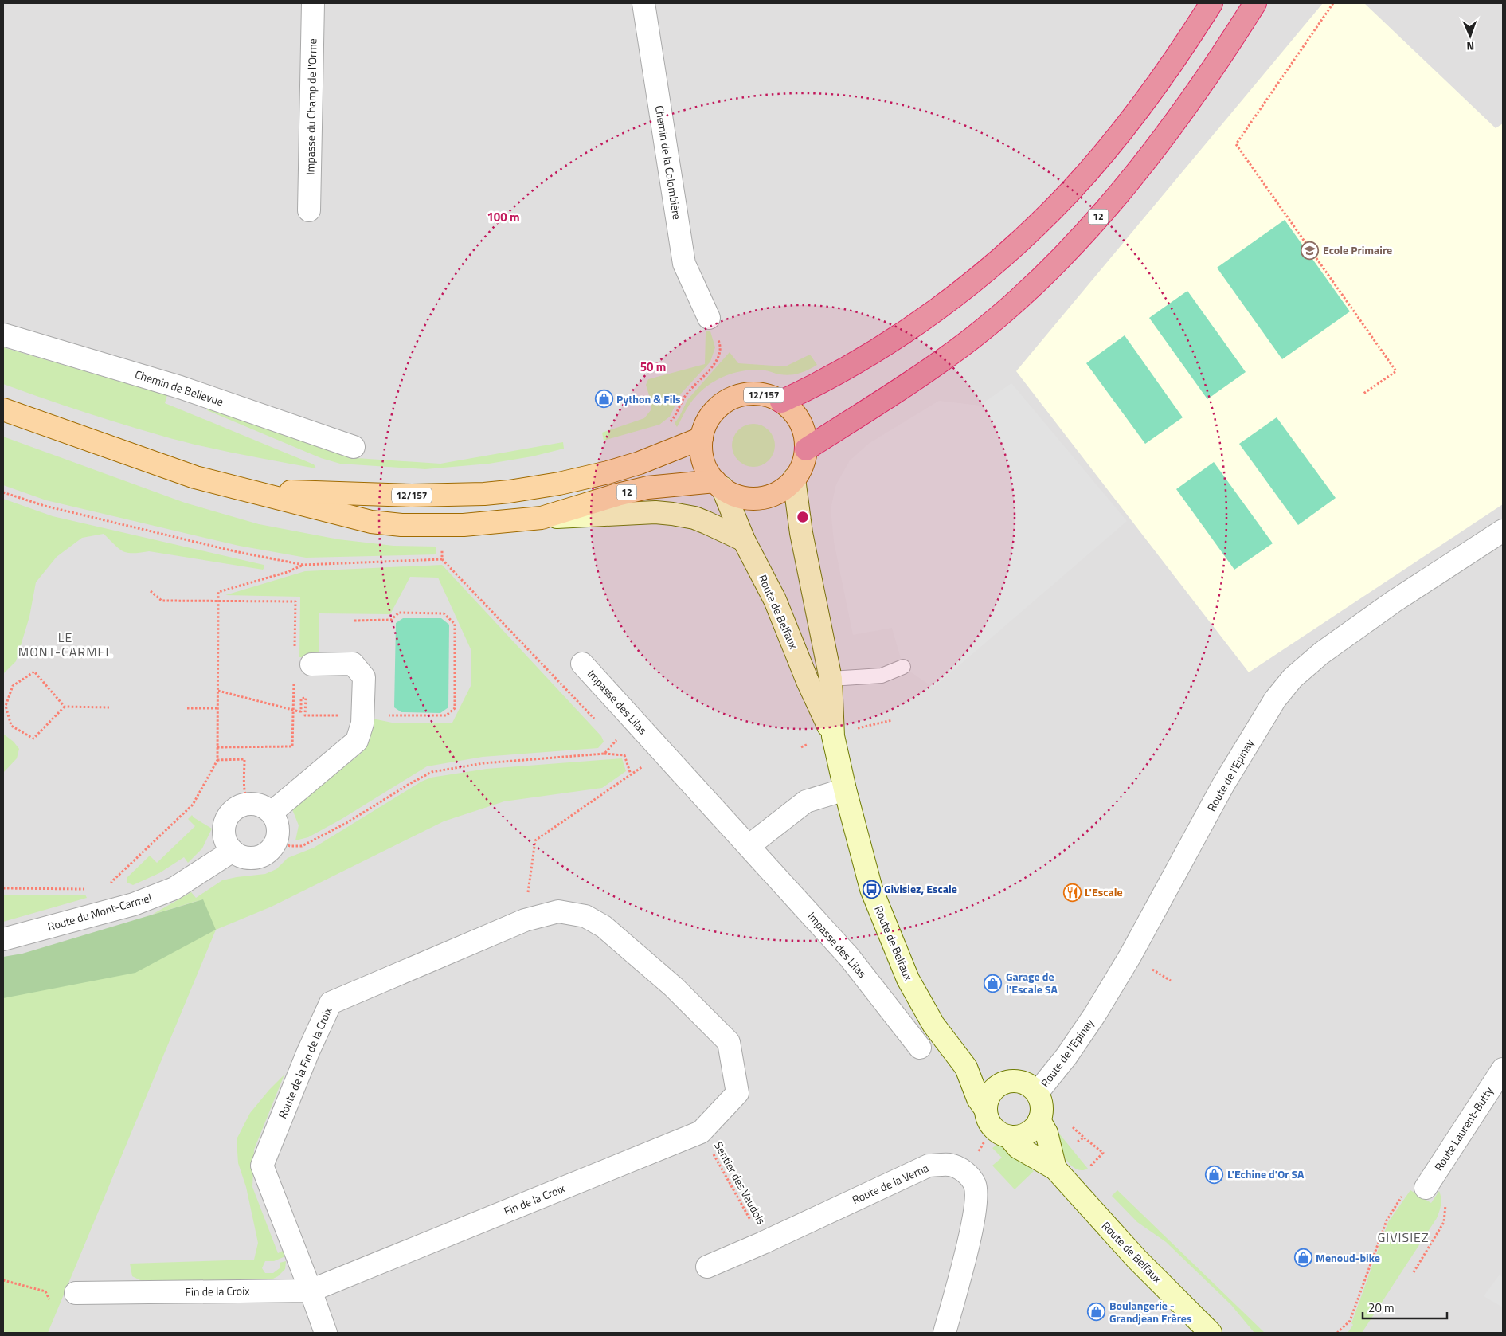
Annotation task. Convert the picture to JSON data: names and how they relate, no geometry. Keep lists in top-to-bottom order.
{
  "streets": {
    "highway": ["12"],
    "main road": ["12/157", "Route de Belfaux"],
    "street": [
      "Impasse du Champ de l'Orme",
      "Chemin de la Colombière",
      "Chemin de Bellevue",
      "Impasse des Lilas",
      "Route de l'Epinay",
      "Route du Mont-Carmel",
      "Route de la Fin de la Croix",
      "Route Laurent-Butty",
      "Route de la Verna",
      "Fin de la Croix"
    ],
    "path": ["Sentier des Vaudois"]
  },
  "crossings": [
    ["12", "12/157"],
    ["12", "Route de Belfaux"],
    ["12/157", "Route de Belfaux"],
    ["Route de Belfaux", "Route de l'Epinay"],
    ["Route de la Fin de la Croix", "Fin de la Croix"],
    ["Sentier des Vaudois", "Route de la Verna"],
    ["Sentier des Vaudois", "Fin de la Croix"]
  ],
  "districts": ["LE MONT-CARMEL", "GIVISIEZ"],
  "places": {
    "school or university": ["Ecole Primaire"],
    "shop": [
      "Python & Fils",
      "Garage de l'Escale SA",
      "L'Echine d'Or SA",
      "Menoud-bike",
      "Boulangerie - Grandjean Frères"
    ],
    "bus stop": ["Givisiez, Escale"],
    "restaurant": ["L'Escale"]
  },
  "scale_bar": "20 m",
  "north": "bottom",
  "rings": ["100 m", "50 m"]
}
